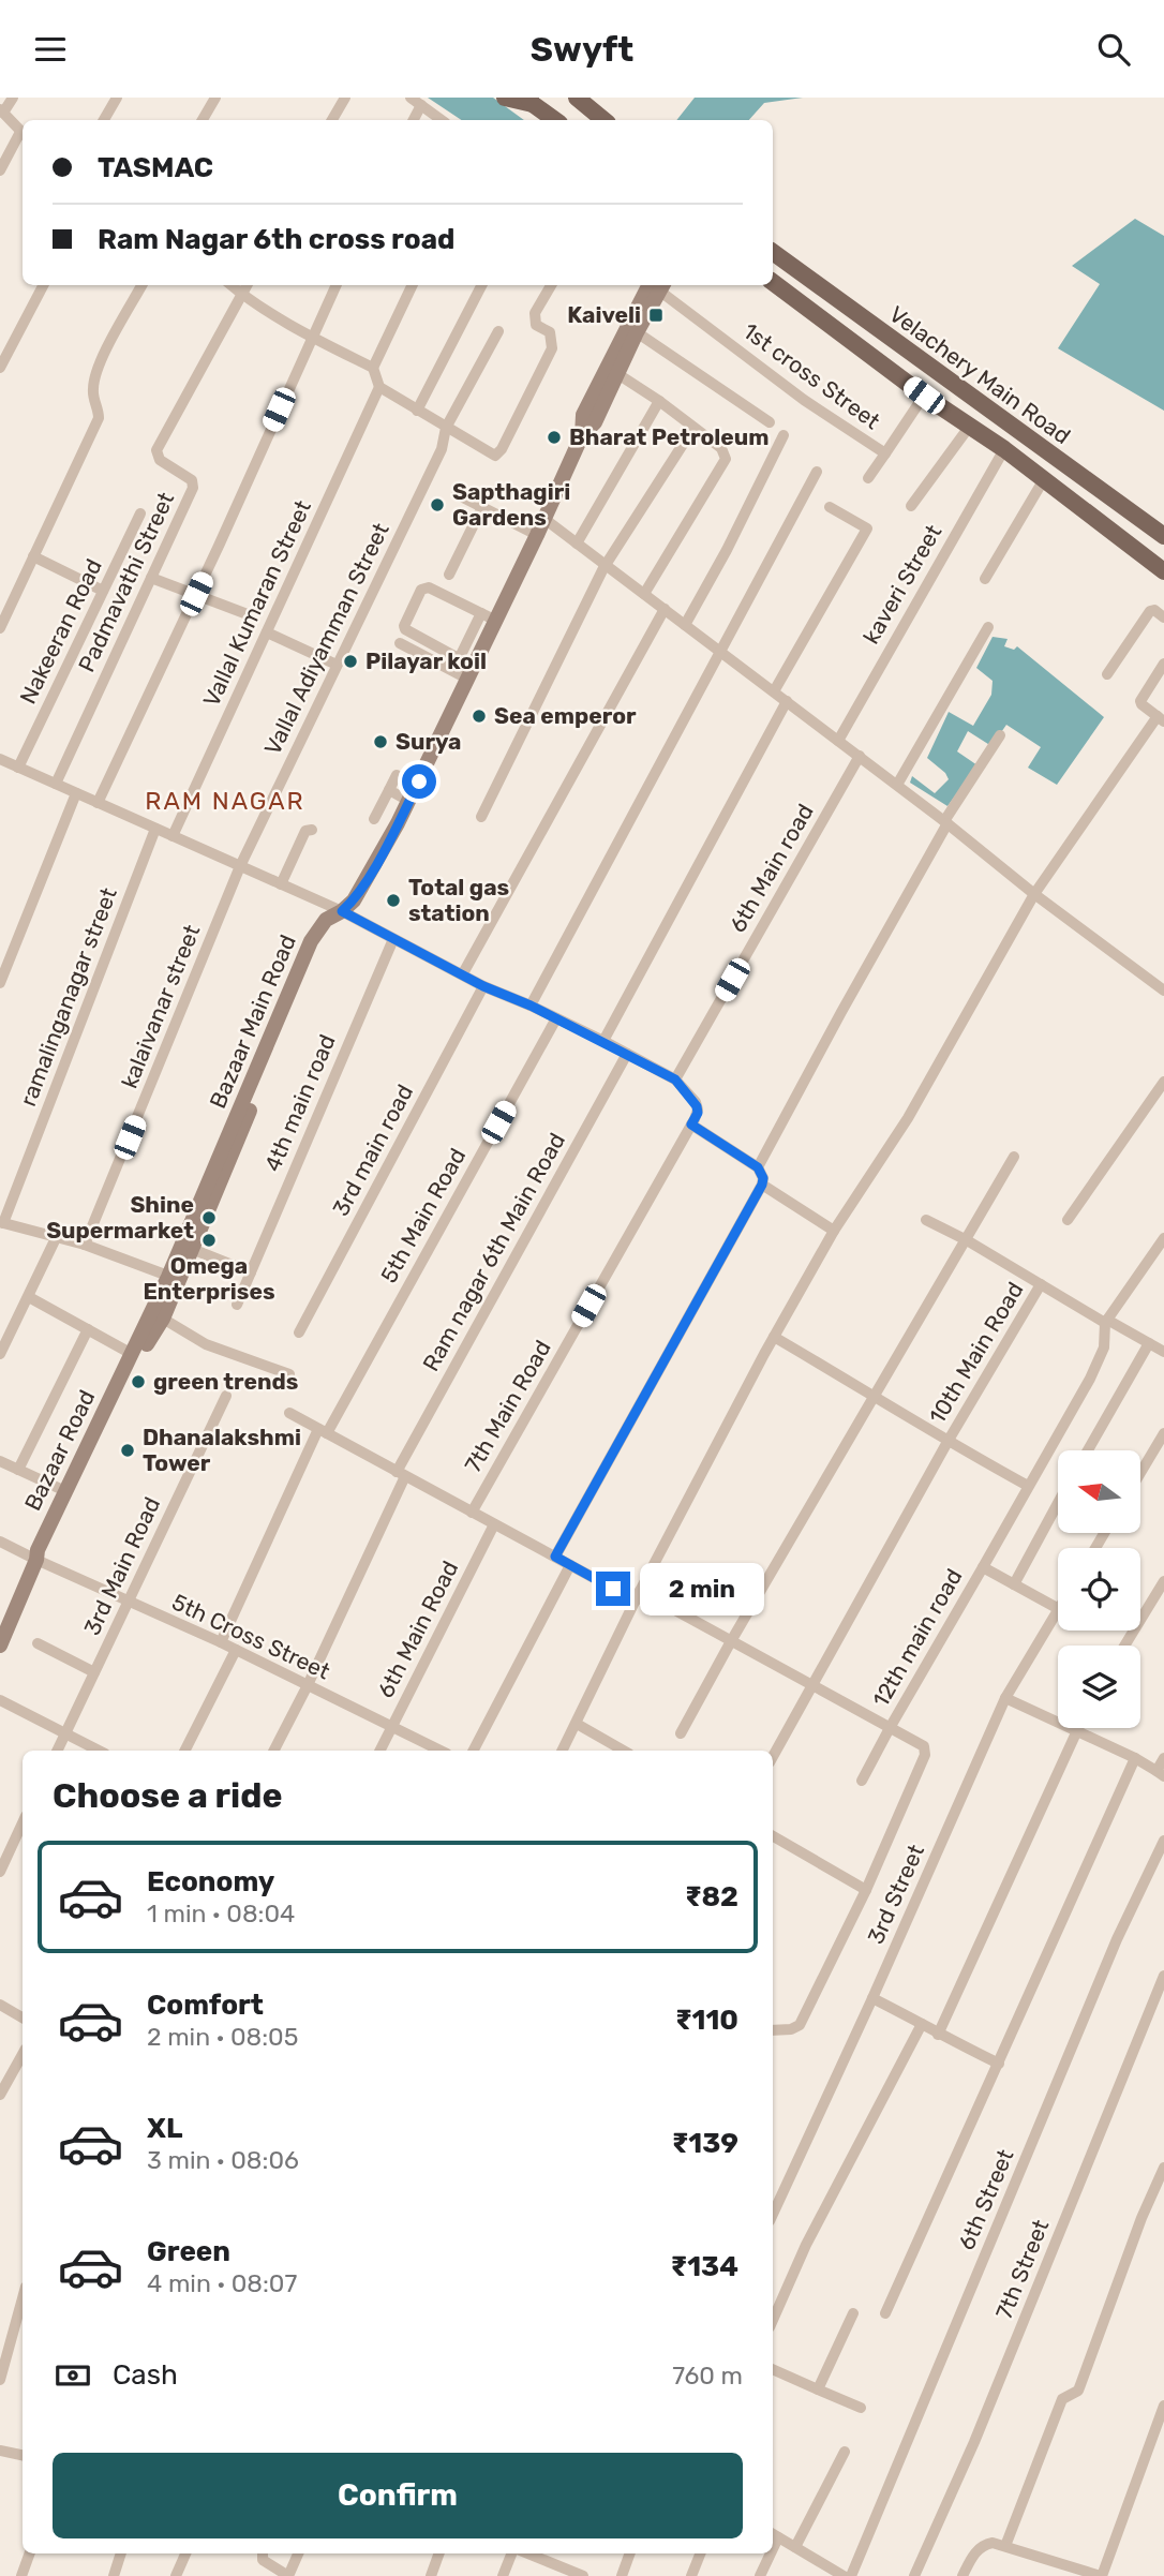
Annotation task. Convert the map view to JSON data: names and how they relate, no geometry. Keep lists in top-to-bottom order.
{
  "streets": {
    "main road": ["Velachery Main Road", "Bazaar Main Road", "Bazaar Road"],
    "street": [
      "1st cross Street",
      "Padmavathi Street",
      "kaveri Street",
      "Vallal Kumaran Street",
      "Nakeeran Road",
      "Vallal Adiyamman Street",
      "6th Main road",
      "ramalinganagar street",
      "kalaivanar street",
      "4th main road",
      "3rd main road",
      "5th Main Road",
      "Ram nagar 6th Main Road",
      "10th Main Road",
      "7th Main Road",
      "3rd Main Road",
      "6th Main Road",
      "5th Cross Street",
      "12th main road",
      "3rd Street",
      "6th Street",
      "7th Street"
    ]
  },
  "crossings": [
    ["Velachery Main Road", "1st cross Street"],
    ["Velachery Main Road", "kaveri Street"],
    ["Vallal Adiyamman Street", "kalaivanar street"],
    ["Bazaar Main Road", "Bazaar Road"],
    ["5th Main Road", "5th Cross Street"],
    ["Bazaar Road", "5th Cross Street"],
    ["3rd Main Road", "5th Cross Street"],
    ["6th Main Road", "5th Cross Street"]
  ],
  "districts": ["RAM NAGAR"],
  "places": {
    "transit": ["Kaiveli"],
    "other": [
      "Bharat Petroleum",
      "Sapthagiri Gardens",
      "Pilayar koil",
      "Sea emperor",
      "Surya",
      "Total gas station",
      "Shine Supermarket",
      "Omega Enterprises",
      "green trends",
      "Dhanalakshmi Tower"
    ]
  },
  "north": "left",
  "page": {
    "header": "Swyft",
    "banner": ["TASMAC", "Ram Nagar 6th cross road"],
    "bubble": "2 min",
    "heading": "Choose a ride",
    "list": [
      {
        "name": "Economy",
        "note": "1 min · 08:04",
        "value": "₹82"
      },
      {
        "name": "Comfort",
        "note": "2 min · 08:05",
        "value": "₹110"
      },
      {
        "name": "XL",
        "note": "3 min · 08:06",
        "value": "₹139"
      },
      {
        "name": "Green",
        "note": "4 min · 08:07",
        "value": "₹134"
      }
    ],
    "pay": ["Cash", "760 m"],
    "buttons": "Confirm"
  }
}
